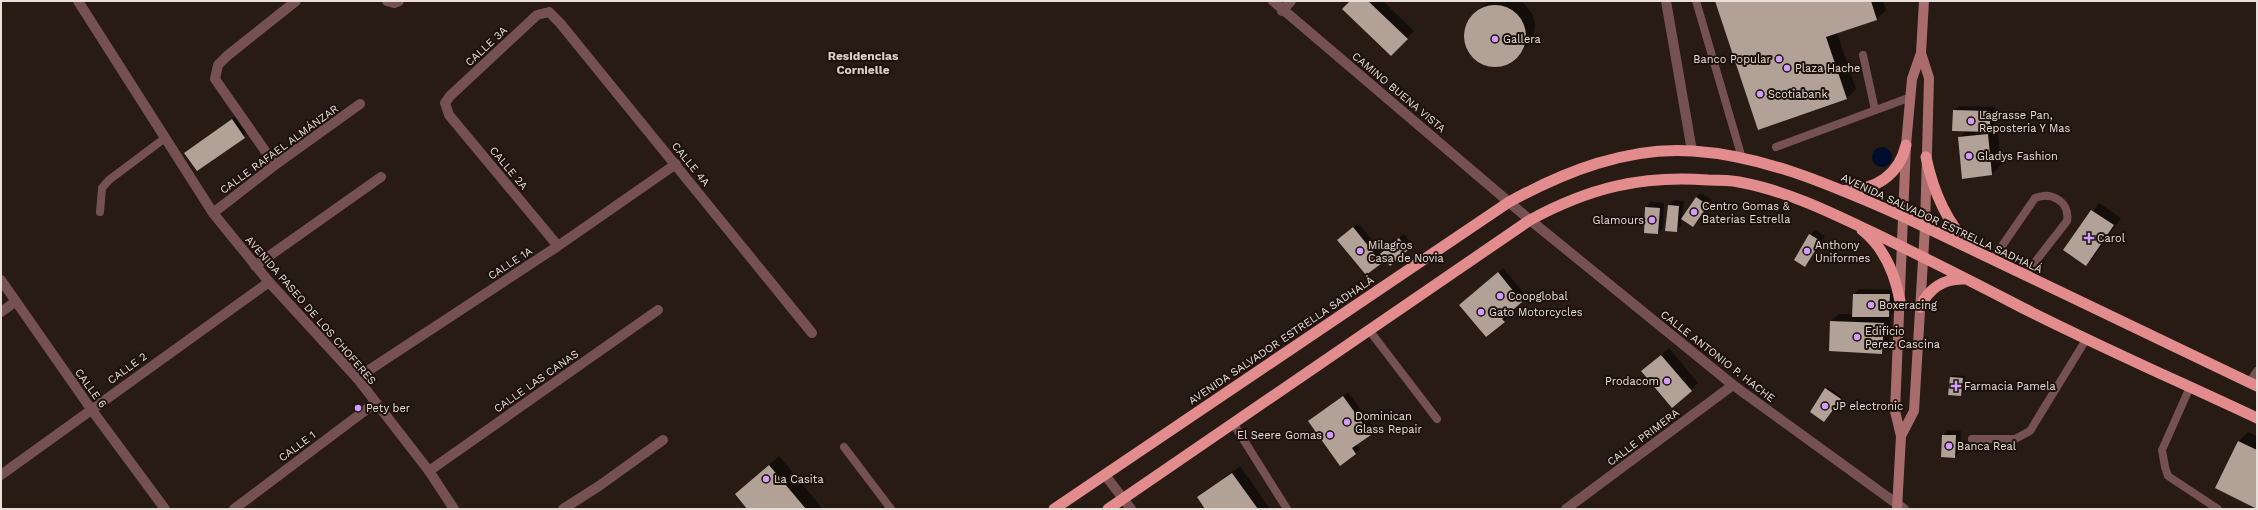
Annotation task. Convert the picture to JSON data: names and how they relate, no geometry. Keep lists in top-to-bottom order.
{
  "streets": {
    "highway": ["AVENIDA SALVADOR ESTRELLA SADHALÁ"],
    "street": [
      "CALLE 3A",
      "CAMINO BUENA VISTA",
      "CALLE RAFAEL ALMÁNZAR",
      "CALLE 4A",
      "CALLE 2A",
      "CALLE 1A",
      "AVENIDA PASEO DE LOS CHOFERES",
      "CALLE ANTONIO P. HACHE",
      "CALLE 2",
      "CALLE LAS CANAS",
      "CALLE 6",
      "CALLE PRIMERA",
      "CALLE 1"
    ]
  },
  "crossings": [
    ["CALLE 3A", "CALLE 4A"],
    ["CALLE 3A", "CALLE 2A"],
    ["CAMINO BUENA VISTA", "AVENIDA SALVADOR ESTRELLA SADHALÁ"],
    ["CAMINO BUENA VISTA", "CALLE ANTONIO P. HACHE"],
    ["CALLE RAFAEL ALMÁNZAR", "AVENIDA PASEO DE LOS CHOFERES"],
    ["CALLE 4A", "CALLE 1A"],
    ["CALLE 2A", "CALLE 1A"],
    ["CALLE 1A", "AVENIDA PASEO DE LOS CHOFERES"],
    ["AVENIDA PASEO DE LOS CHOFERES", "CALLE 2"],
    ["AVENIDA PASEO DE LOS CHOFERES", "CALLE LAS CANAS"],
    ["AVENIDA PASEO DE LOS CHOFERES", "CALLE 1"],
    ["CALLE ANTONIO P. HACHE", "CALLE PRIMERA"],
    ["CALLE 2", "CALLE 6"]
  ],
  "districts": ["Residencias Cornielle"],
  "places": {
    "other": [
      "Gallera",
      "Banco Popular",
      "Plaza Hache",
      "Scotiabank",
      "Lagrasse Pan, Reposteria Y Mas",
      "Gladys Fashion",
      "Centro Gomas & Baterias Estrella",
      "Glamours",
      "Milagros Casa de Novia",
      "Anthony Uniformes",
      "Coopglobal",
      "Boxeracing",
      "Gato Motorcycles",
      "Edificio Perez Cascina",
      "Prodacom",
      "JP electronic",
      "Pety ber",
      "Dominican Glass Repair",
      "El Seere Gomas",
      "Banca Real",
      "La Casita"
    ],
    "health": ["Carol", "Farmacia Pamela"]
  }
}
